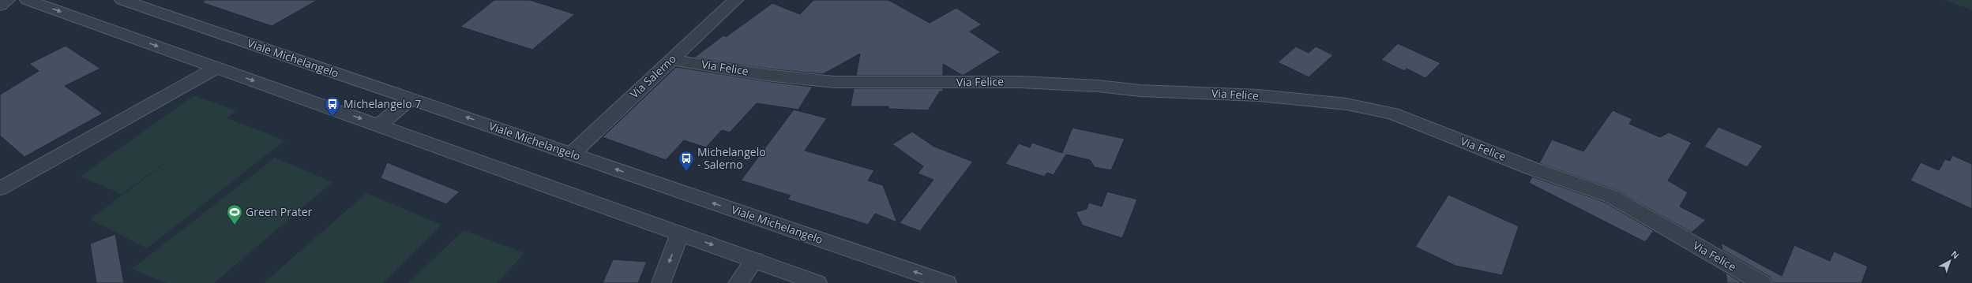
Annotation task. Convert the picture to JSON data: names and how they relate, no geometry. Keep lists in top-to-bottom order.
{
  "streets": {
    "street": ["Viale Michelangelo", "Via Felice", "Via Salerno"]
  },
  "crossings": [
    ["Viale Michelangelo", "Via Salerno"],
    ["Via Felice", "Via Salerno"]
  ],
  "places": {
    "bus stop": ["Michelangelo 7", "Michelangelo - Salerno"],
    "sports": ["Green Prater"]
  },
  "north": "top right"
}
